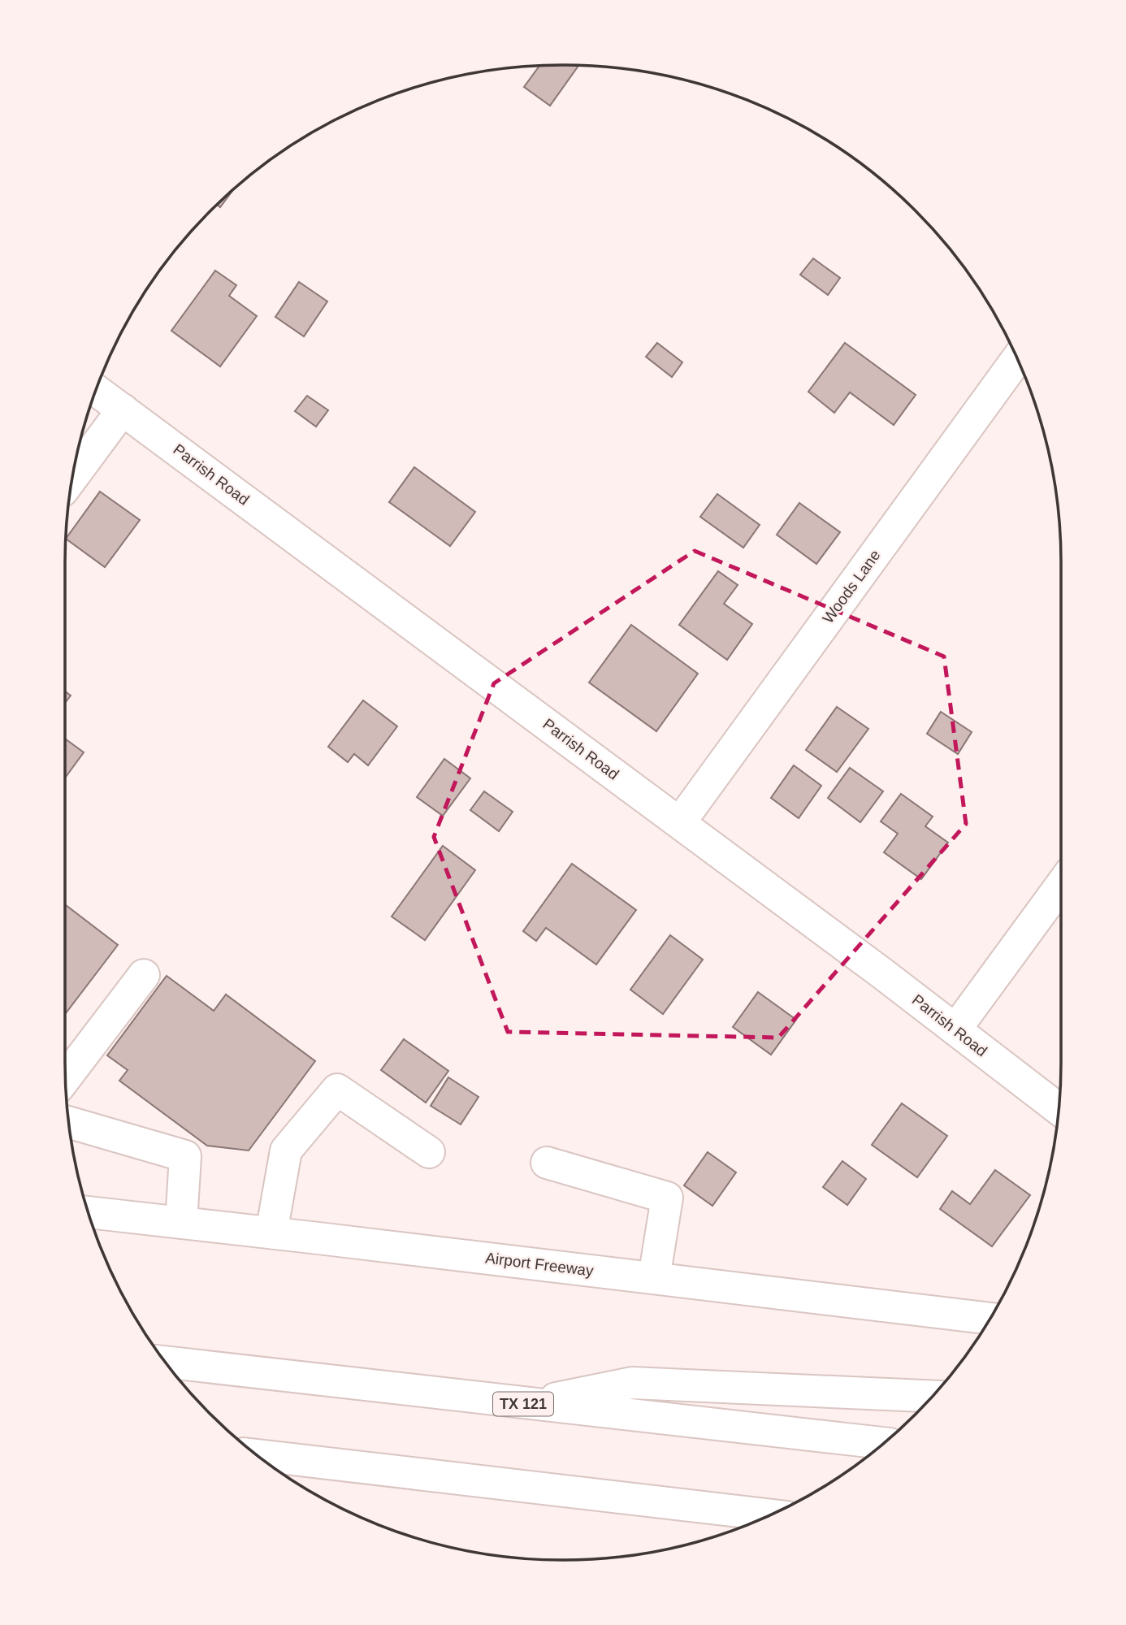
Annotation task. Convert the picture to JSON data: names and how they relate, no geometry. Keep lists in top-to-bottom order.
{
  "streets": {
    "main road": [
      "Parrish Road",
      "Woods Lane",
      "Airport Freeway",
      "TX 121"
    ]
  },
  "crossings": [
    ["Parrish Road", "Woods Lane"]
  ]
}
